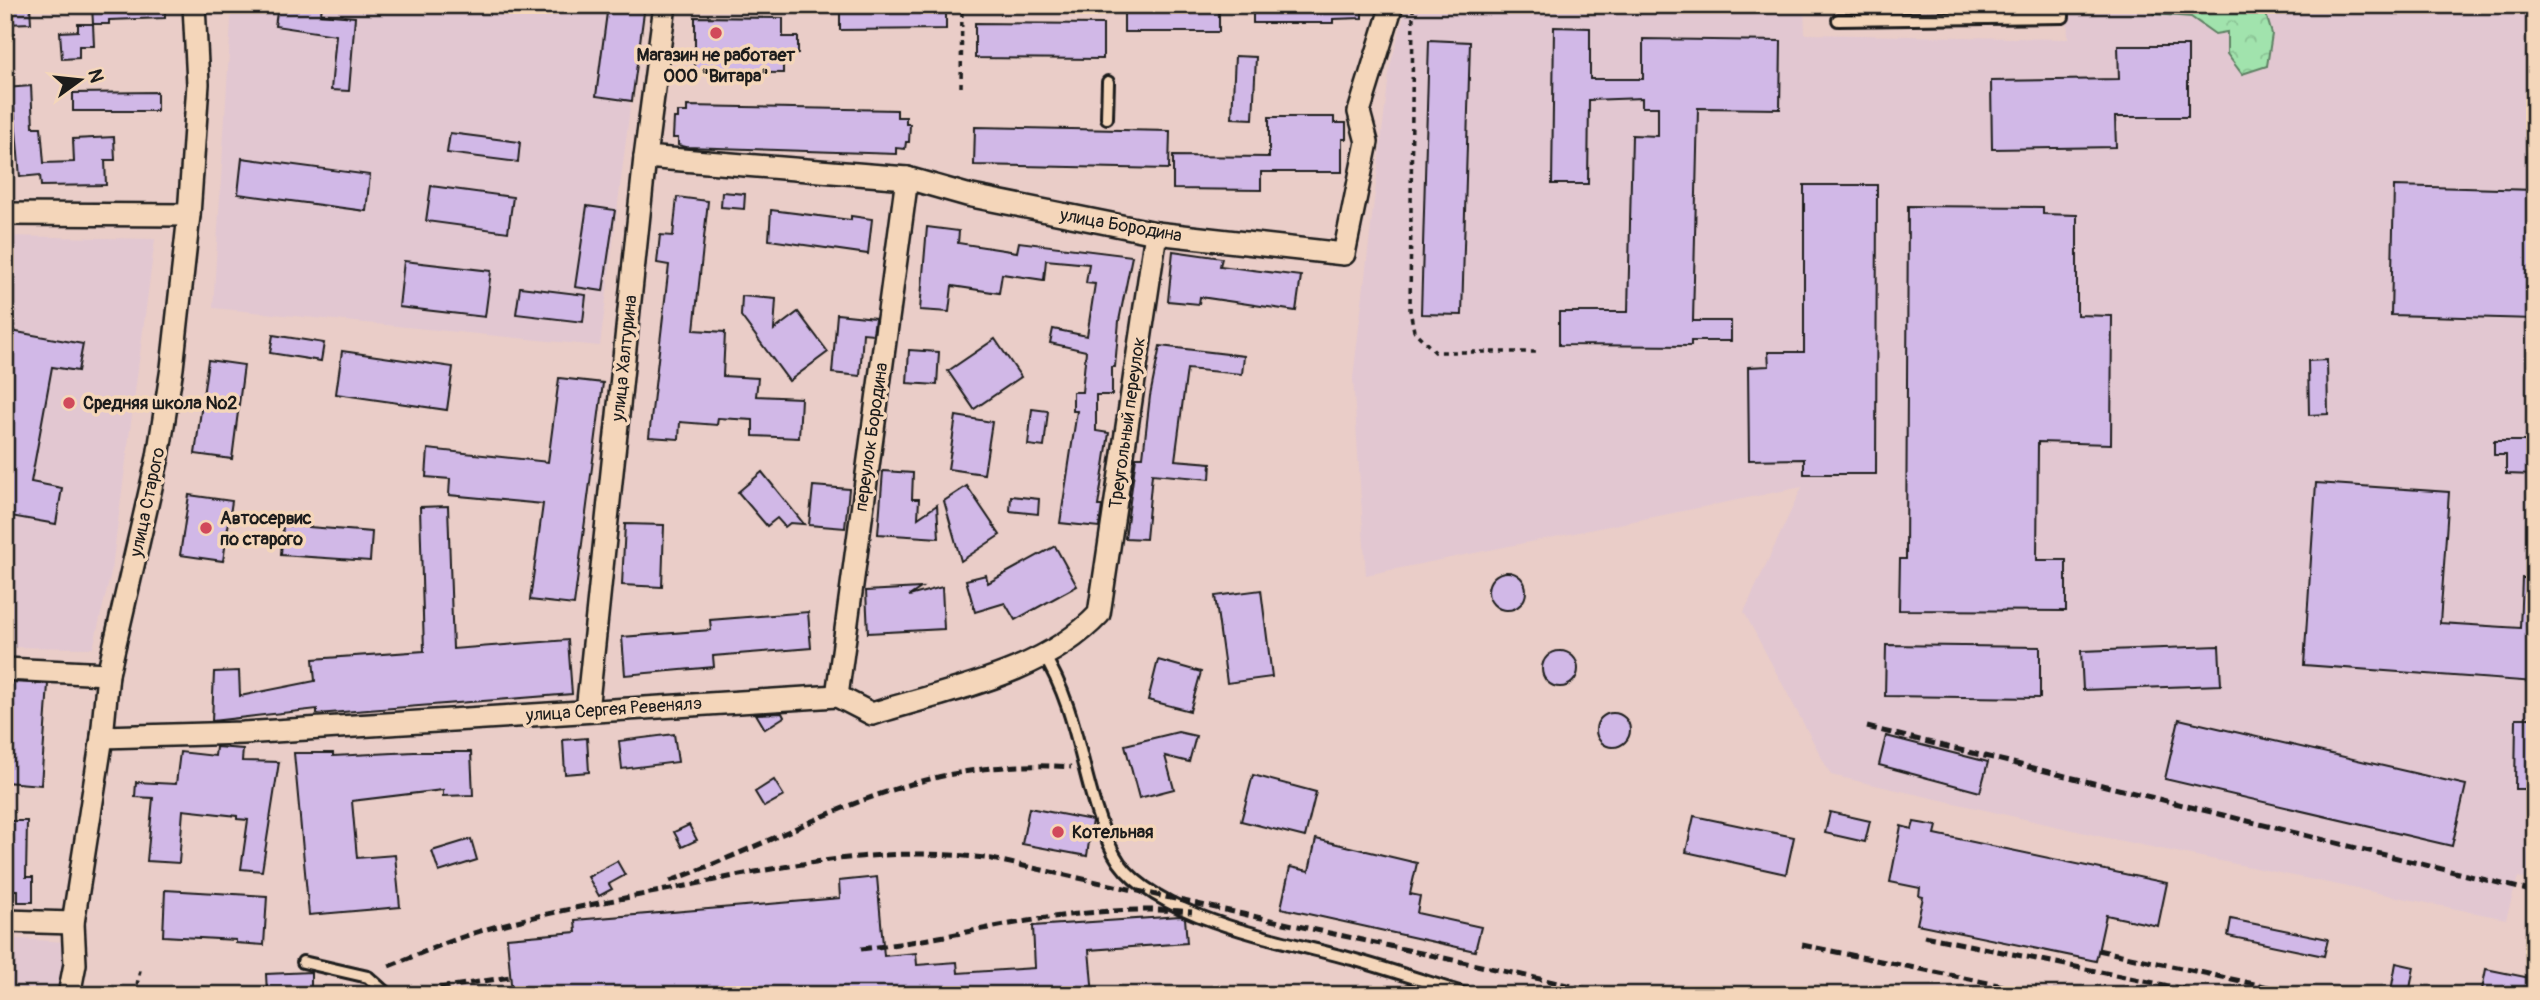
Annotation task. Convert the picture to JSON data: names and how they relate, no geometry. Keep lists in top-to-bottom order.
{
  "streets": {
    "street": [
      "улица Бородина",
      "улица Халтурина",
      "Треугольный переулок",
      "переулок Бородина",
      "улица Старого",
      "улица Сергея Ревенялэ"
    ]
  },
  "crossings": [
    ["улица Бородина", "улица Халтурина"],
    ["улица Бородина", "Треугольный переулок"],
    ["улица Бородина", "переулок Бородина"],
    ["улица Халтурина", "улица Сергея Ревенялэ"],
    ["Треугольный переулок", "улица Сергея Ревенялэ"],
    ["переулок Бородина", "улица Сергея Ревенялэ"],
    ["улица Старого", "улица Сергея Ревенялэ"]
  ],
  "places": [
    "Магазин не работает ООО \"Витара\"",
    "Средняя школа №2",
    "Автосервис по старого",
    "Котельная"
  ],
  "north": "right"
}
